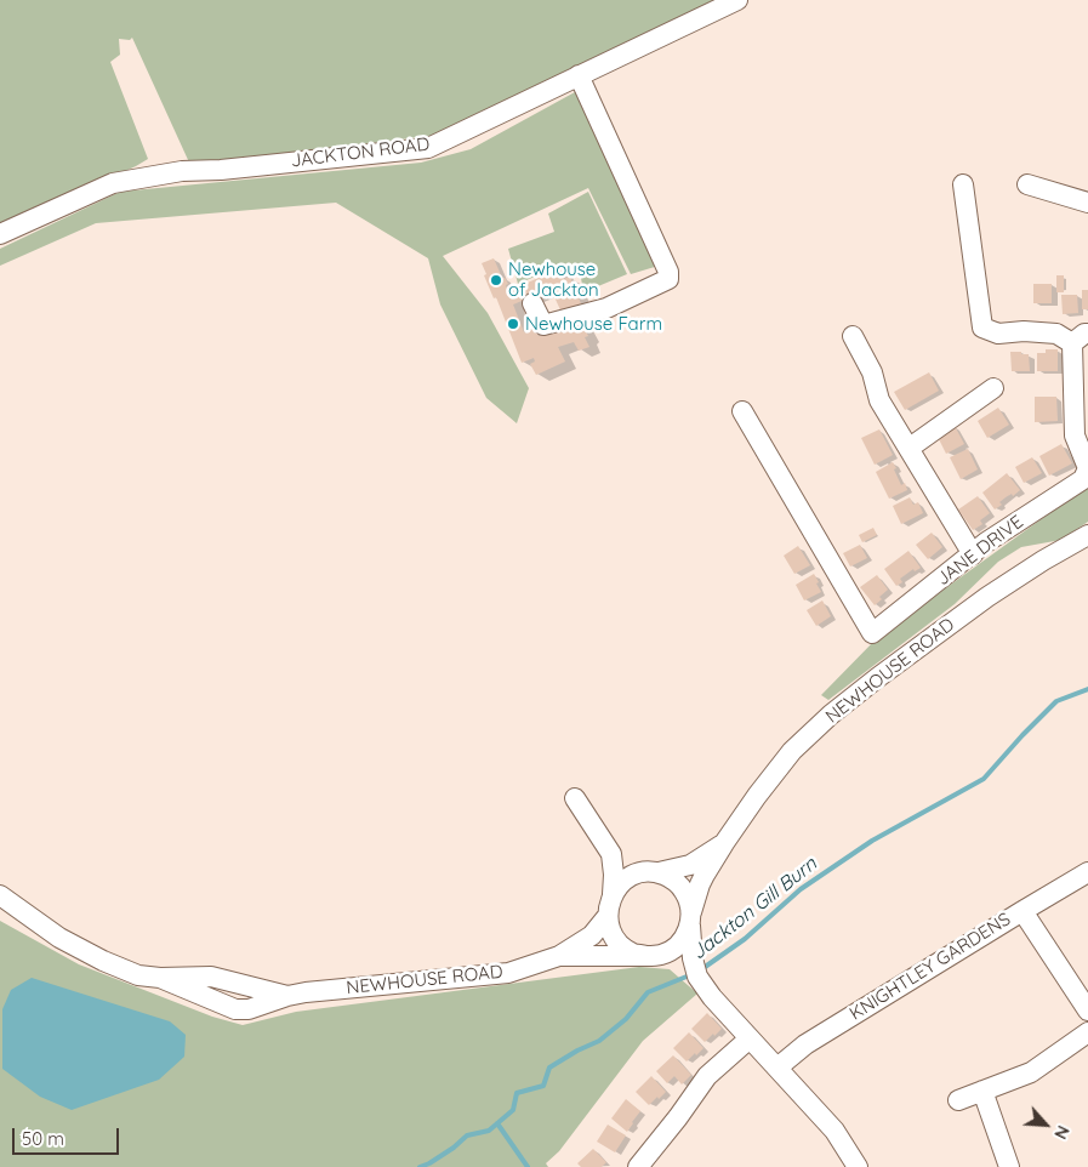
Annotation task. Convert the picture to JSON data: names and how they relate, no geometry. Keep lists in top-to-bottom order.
{
  "streets": {
    "street": [
      "JACKTON ROAD",
      "JANE DRIVE",
      "NEWHOUSE ROAD",
      "KNIGHTLEY GARDENS"
    ]
  },
  "water": ["Jackton Gill Burn"],
  "places": ["Newhouse of Jackton", "Newhouse Farm"],
  "scale_bar": "50 m",
  "north": "bottom right"
}
